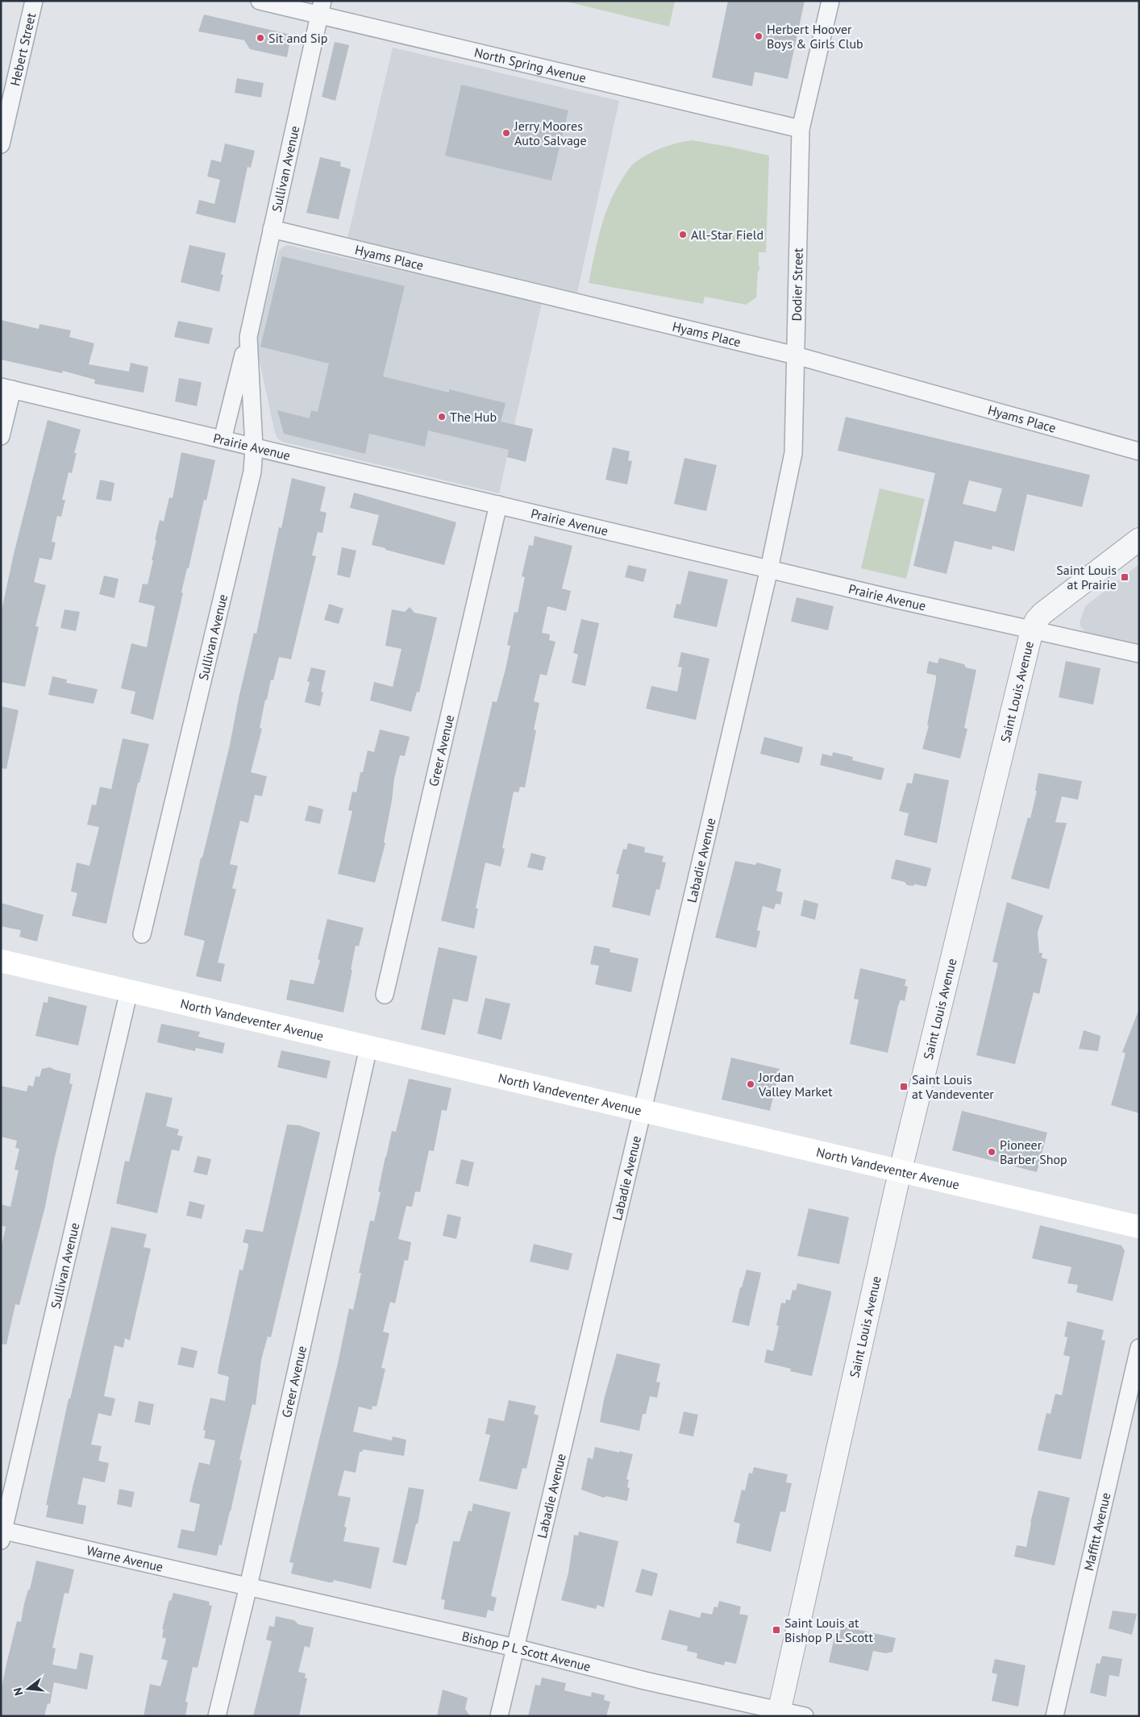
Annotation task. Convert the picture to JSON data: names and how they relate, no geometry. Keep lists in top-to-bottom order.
{
  "streets": {
    "main road": ["North Vandeventer Avenue"],
    "street": [
      "Hebert Street",
      "North Spring Avenue",
      "Sullivan Avenue",
      "Hyams Place",
      "Dodier Street",
      "Prairie Avenue",
      "Saint Louis Avenue",
      "Greer Avenue",
      "Labadie Avenue",
      "Maffitt Avenue",
      "Warne Avenue",
      "Bishop P L Scott Avenue"
    ]
  },
  "crossings": [
    ["North Spring Avenue", "Sullivan Avenue"],
    ["North Spring Avenue", "Dodier Street"],
    ["Sullivan Avenue", "Hyams Place"],
    ["Sullivan Avenue", "Prairie Avenue"],
    ["Sullivan Avenue", "North Vandeventer Avenue"],
    ["Sullivan Avenue", "Warne Avenue"],
    ["Hyams Place", "Dodier Street"],
    ["Dodier Street", "Prairie Avenue"],
    ["Dodier Street", "Labadie Avenue"],
    ["Prairie Avenue", "Saint Louis Avenue"],
    ["Prairie Avenue", "Greer Avenue"],
    ["Prairie Avenue", "Labadie Avenue"],
    ["Saint Louis Avenue", "North Vandeventer Avenue"],
    ["Saint Louis Avenue", "Bishop P L Scott Avenue"],
    ["Greer Avenue", "North Vandeventer Avenue"],
    ["Greer Avenue", "Warne Avenue"],
    ["Greer Avenue", "Bishop P L Scott Avenue"],
    ["Labadie Avenue", "North Vandeventer Avenue"],
    ["Labadie Avenue", "Bishop P L Scott Avenue"],
    ["Warne Avenue", "Bishop P L Scott Avenue"]
  ],
  "places": {
    "other": [
      "Herbert Hoover Boys & Girls Club",
      "Sit and Sip",
      "Jerry Moores Auto Salvage",
      "All-Star Field",
      "The Hub",
      "Jordan Valley Market",
      "Pioneer Barber Shop"
    ],
    "transit": ["Saint Louis at Prairie", "Saint Louis at Vandeventer", "Saint Louis at Bishop P L Scott"]
  },
  "north": "left"
}
